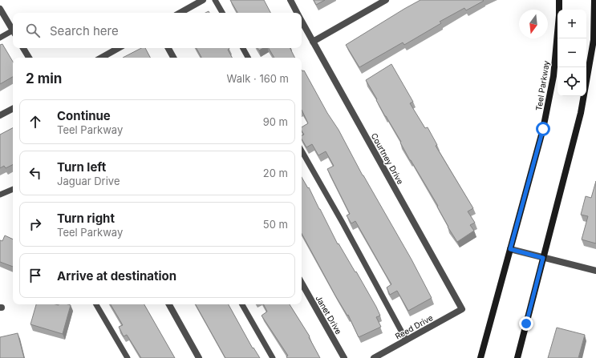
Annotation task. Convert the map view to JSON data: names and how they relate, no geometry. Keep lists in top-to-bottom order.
{
  "streets": {
    "main road": ["Teel Parkway"],
    "street": ["Courtney Drive", "Janet Drive", "Reed Drive"]
  },
  "crossings": [
    ["Courtney Drive", "Reed Drive"]
  ],
  "north": "bottom",
  "page": {
    "map_buttons": ["+", "−"],
    "search": "Search here",
    "heading": ["2 min", "Walk · 160 m"],
    "list": [
      ["Continue", "Teel Parkway", "90 m"],
      ["Turn left", "Jaguar Drive", "20 m"],
      ["Turn right", "Teel Parkway", "50 m"],
      "Arrive at destination"
    ]
  }
}
